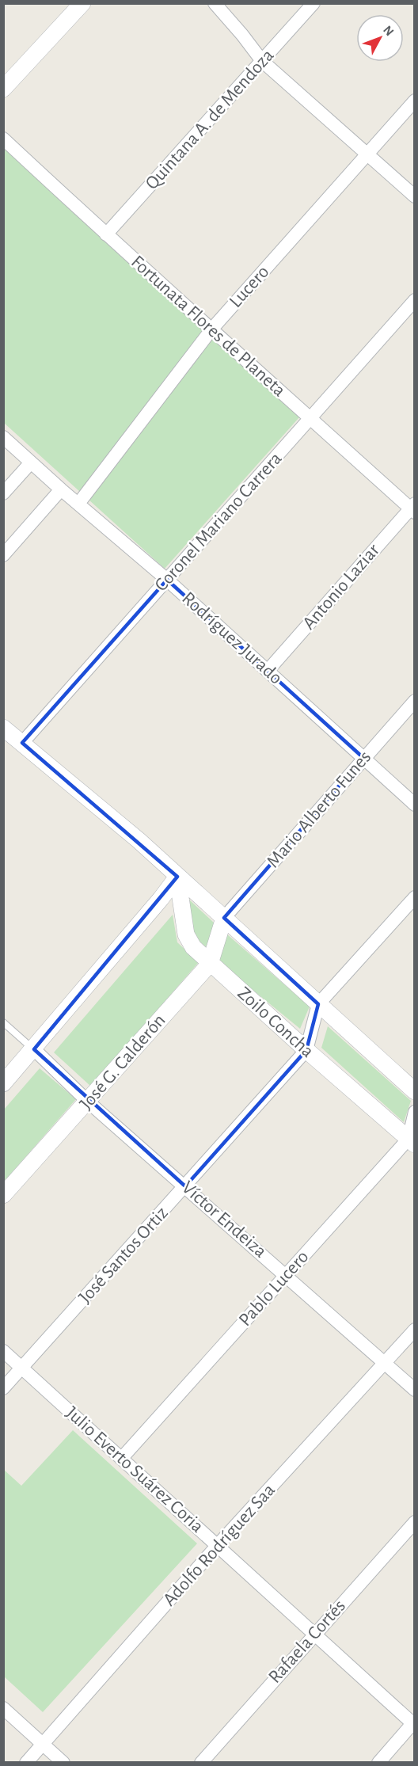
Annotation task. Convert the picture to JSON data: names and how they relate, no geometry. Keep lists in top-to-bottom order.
{
  "streets": {
    "street": [
      "Quintana A. de Mendoza",
      "Lucero",
      "Fortunata Flores de Planeta",
      "Coronel Mariano Carrera",
      "Antonio Laziar",
      "Rodríguez Jurado",
      "Mario Alberto Funes",
      "Zoilo Concha",
      "José G. Calderón",
      "Víctor Endeiza",
      "José Santos Ortiz",
      "Pablo Lucero",
      "Julio Everto Suárez Coria",
      "Adolfo Rodríguez Saa",
      "Rafaela Cortés"
    ]
  },
  "crossings": [
    ["Quintana A. de Mendoza", "Fortunata Flores de Planeta"],
    ["Lucero", "Fortunata Flores de Planeta"],
    ["Lucero", "Rodríguez Jurado"],
    ["Fortunata Flores de Planeta", "Coronel Mariano Carrera"],
    ["Fortunata Flores de Planeta", "Antonio Laziar"],
    ["Coronel Mariano Carrera", "Rodríguez Jurado"],
    ["Antonio Laziar", "Rodríguez Jurado"],
    ["Rodríguez Jurado", "Mario Alberto Funes"],
    ["Mario Alberto Funes", "José G. Calderón"],
    ["Zoilo Concha", "José G. Calderón"],
    ["Zoilo Concha", "José Santos Ortiz"],
    ["Zoilo Concha", "Pablo Lucero"],
    ["José G. Calderón", "Víctor Endeiza"],
    ["Víctor Endeiza", "José Santos Ortiz"],
    ["Víctor Endeiza", "Pablo Lucero"],
    ["Víctor Endeiza", "Adolfo Rodríguez Saa"],
    ["José Santos Ortiz", "Julio Everto Suárez Coria"],
    ["Pablo Lucero", "Julio Everto Suárez Coria"],
    ["Julio Everto Suárez Coria", "Adolfo Rodríguez Saa"],
    ["Julio Everto Suárez Coria", "Rafaela Cortés"]
  ],
  "north": "top right"
}
